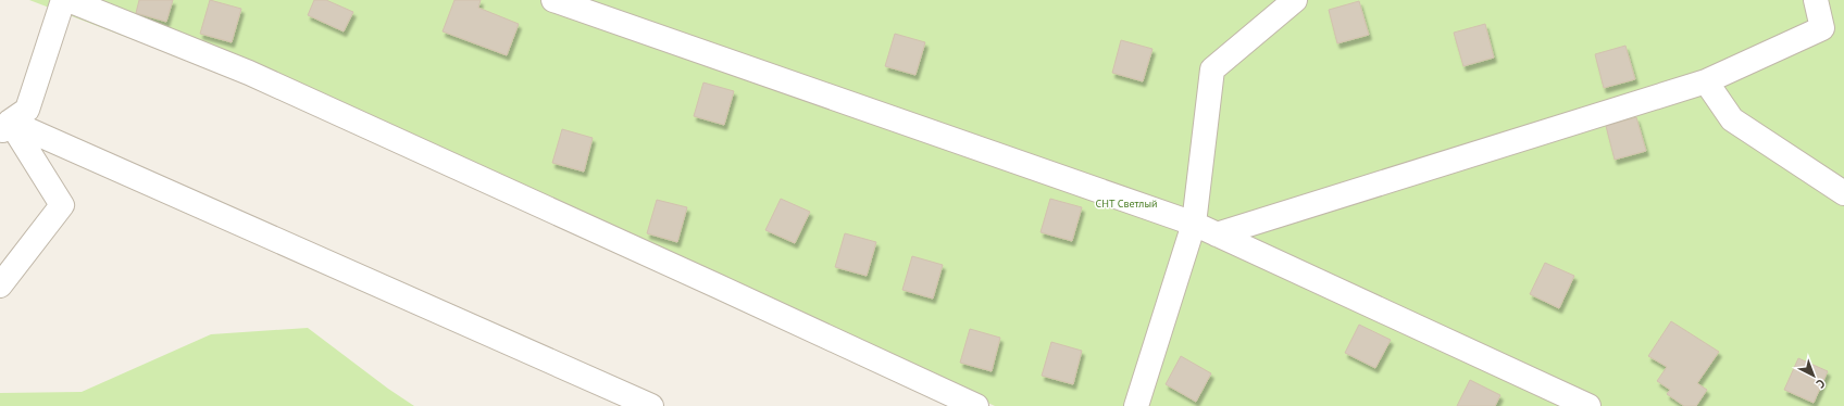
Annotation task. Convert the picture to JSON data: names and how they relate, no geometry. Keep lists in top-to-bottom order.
{
  "parks": ["СНТ Светлый"],
  "north": "bottom right"
}
